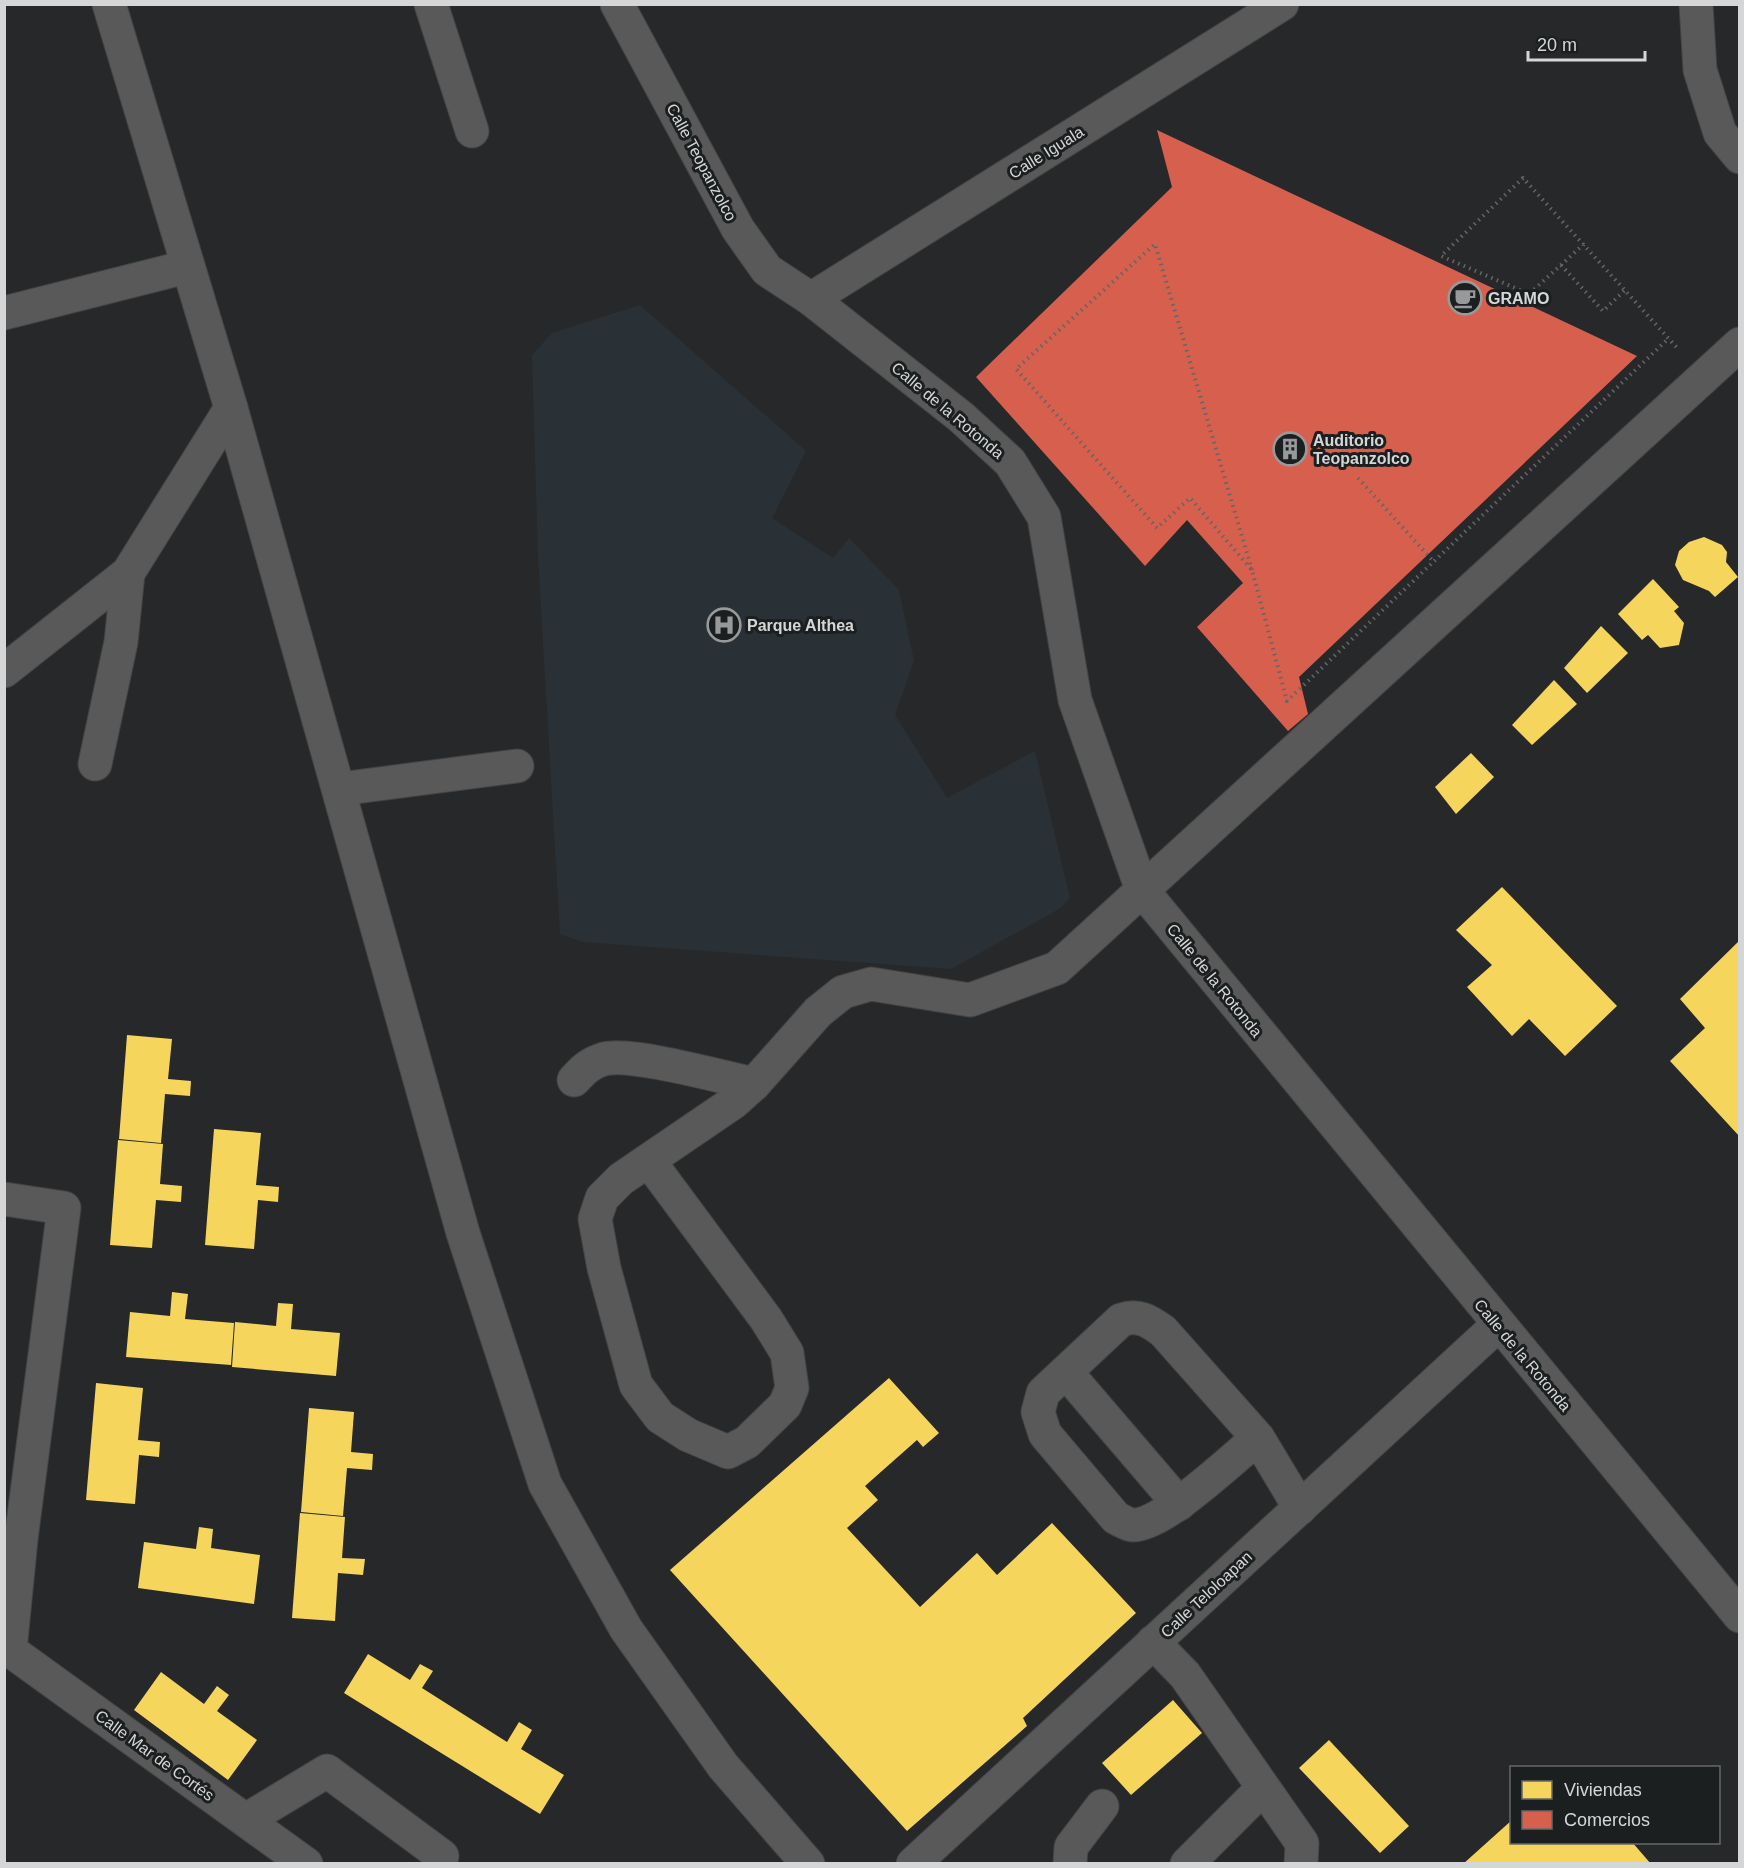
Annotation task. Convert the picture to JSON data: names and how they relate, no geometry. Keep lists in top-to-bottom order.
{
  "streets": {
    "street": [
      "Calle Iguala",
      "Calle Teopanzolco",
      "Calle de la Rotonda",
      "Calle Teloloapan",
      "Calle Mar de Cortés"
    ]
  },
  "crossings": [
    ["Calle Iguala", "Calle Teopanzolco"],
    ["Calle Iguala", "Calle de la Rotonda"],
    ["Calle Teopanzolco", "Calle de la Rotonda"],
    ["Calle de la Rotonda", "Calle Teloloapan"]
  ],
  "places": {
    "cafe": ["GRAMO"],
    "building": ["Auditorio Teopanzolco"],
    "hospital": ["Parque Althea"]
  },
  "legend": ["Viviendas", "Comercios"],
  "scale_bar": "20 m"
}
